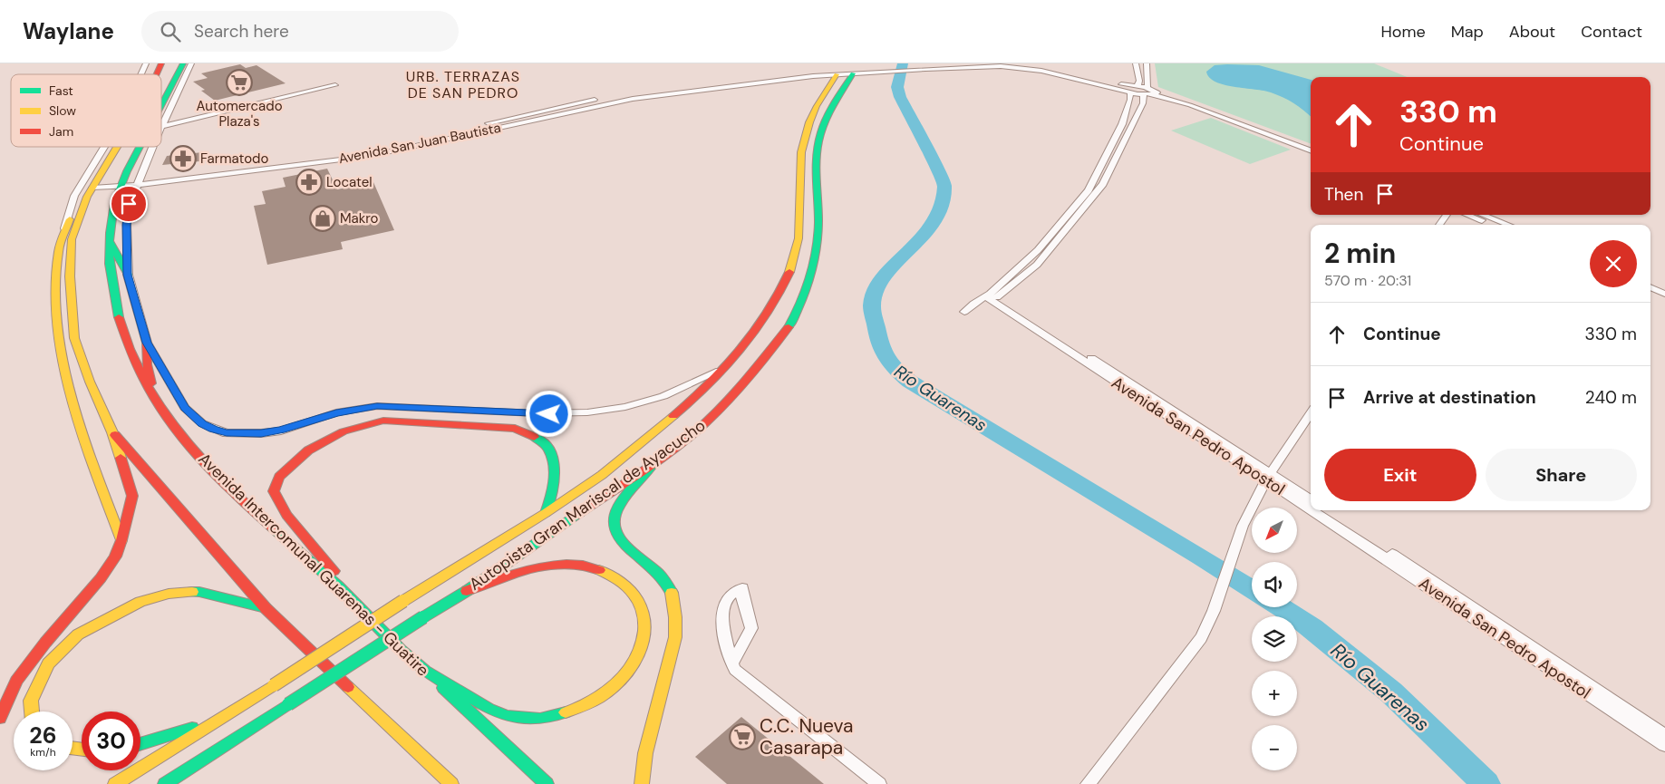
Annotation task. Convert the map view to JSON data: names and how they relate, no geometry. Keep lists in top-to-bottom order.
{
  "streets": {
    "main road": ["Autopista Gran Mariscal de Ayacucho", "Avenida Intercomunal Guarenas - Guatire"],
    "street": ["Avenida San Juan Bautista", "Avenida San Pedro Apostol"]
  },
  "crossings": [
    ["Avenida San Juan Bautista", "Autopista Gran Mariscal de Ayacucho"],
    ["Avenida San Juan Bautista", "Avenida Intercomunal Guarenas - Guatire"]
  ],
  "districts": ["URB. TERRAZAS DE SAN PEDRO"],
  "water": ["Río Guarenas"],
  "places": {
    "supermarket": ["Automercado Plaza's", "C.C. Nueva Casarapa"],
    "pharmacy": ["Farmatodo", "Locatel"],
    "shop": ["Makro"]
  },
  "legend": ["Fast", "Slow", "Jam"],
  "north": "bottom left",
  "page": {
    "header": "Waylane",
    "search": "Search here",
    "nav": [
      "Home",
      "Map",
      "About",
      "Contact"
    ],
    "turn": ["330 m", "Continue"],
    "then": "Then",
    "heading": ["2 min", "570 m · 20:31"],
    "list": [
      {
        "name": "Continue",
        "value": "330 m"
      },
      {
        "name": "Arrive at destination",
        "value": "240 m"
      }
    ],
    "buttons": ["Exit", "Share"],
    "map_buttons": ["+", "−"],
    "speed": "26 km/h",
    "limit": "30"
  }
}
